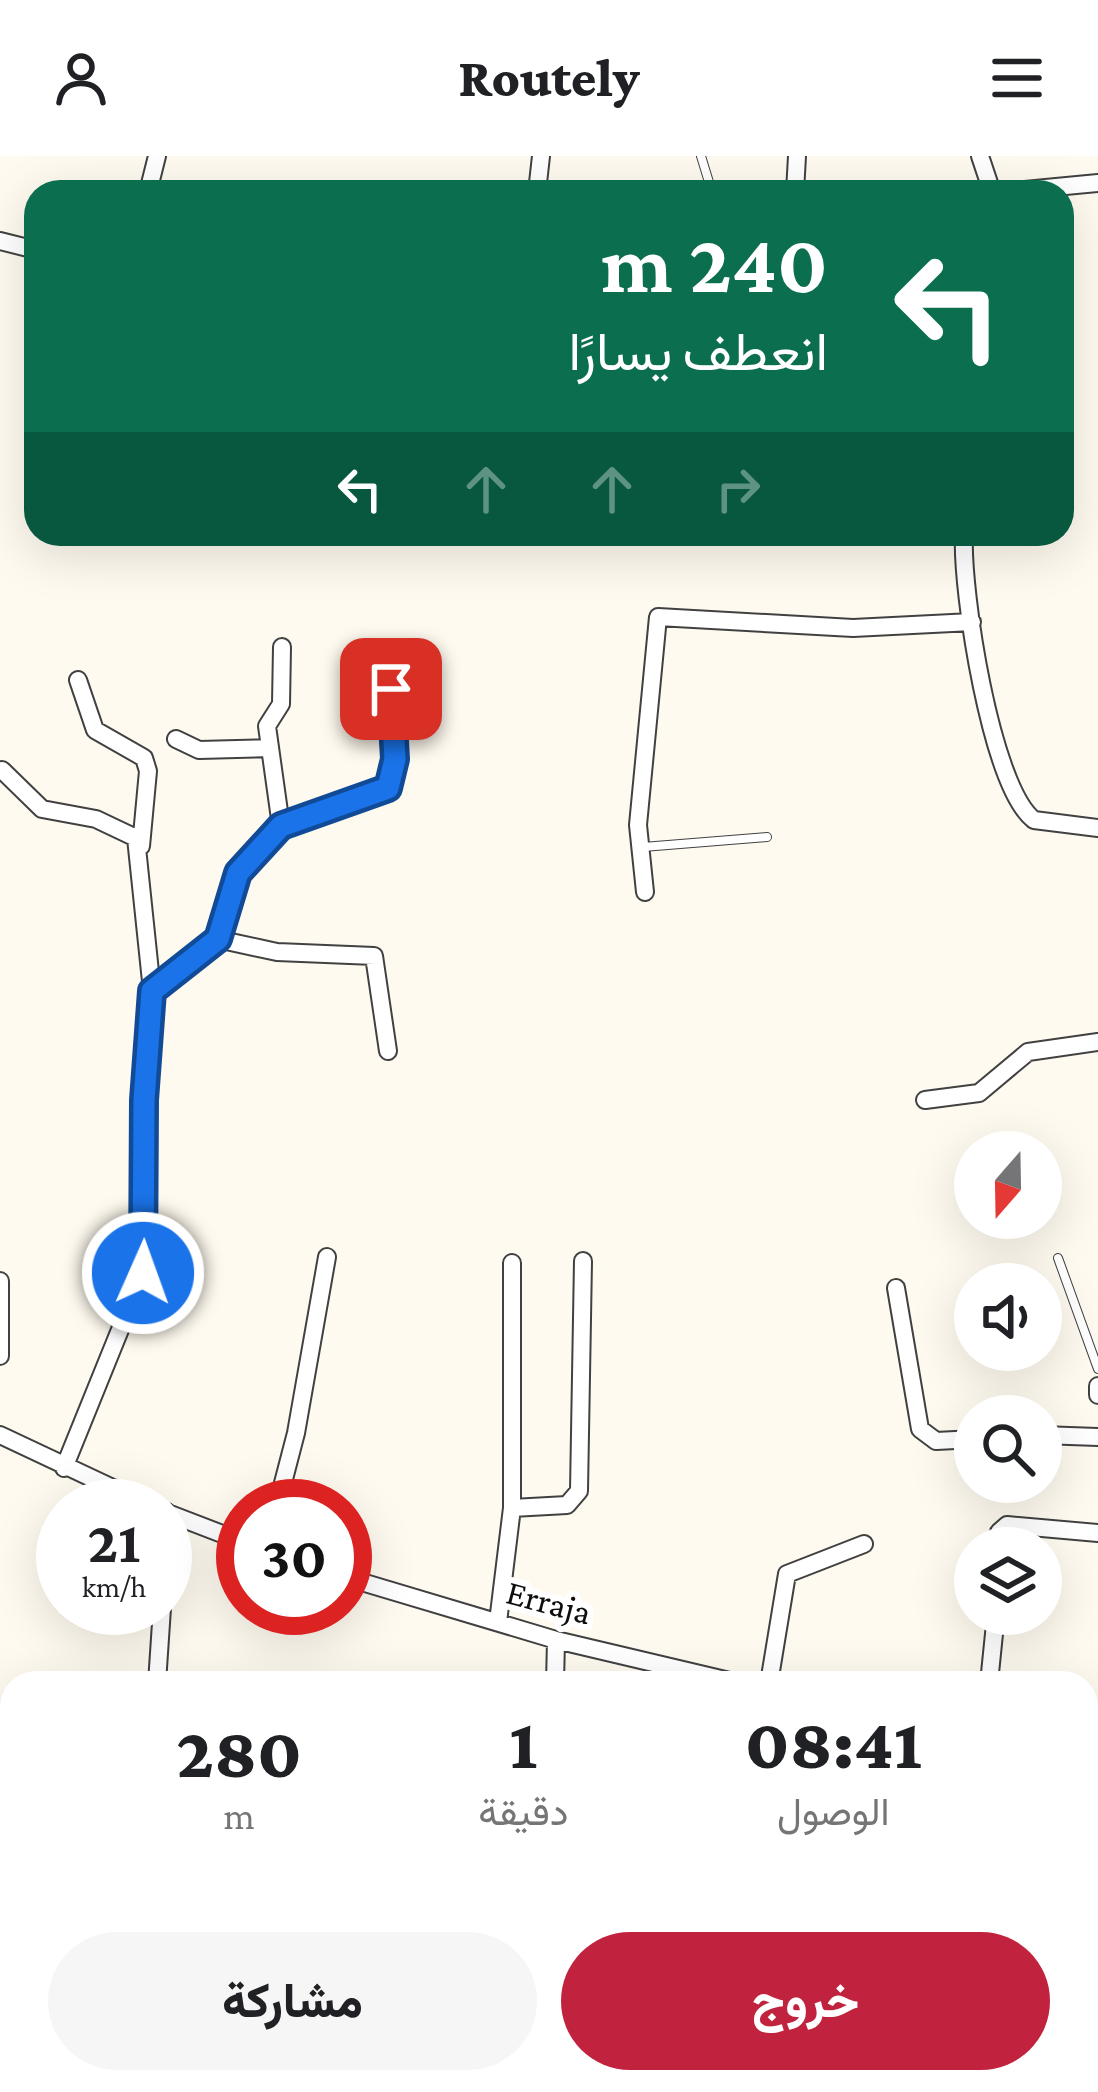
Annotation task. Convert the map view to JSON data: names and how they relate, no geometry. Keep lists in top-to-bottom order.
{
  "streets": {
    "street": ["Erraja"]
  },
  "north": "bottom",
  "page": {
    "header": "Routely",
    "turn": ["240 m", "انعطف يسارًا"],
    "speed": "21 km/h",
    "limit": "30",
    "eta": [
      "08:41",
      "الوصول",
      "1",
      "دقيقة",
      "280",
      "m"
    ],
    "buttons": ["خروج", "مشاركة"]
  }
}
